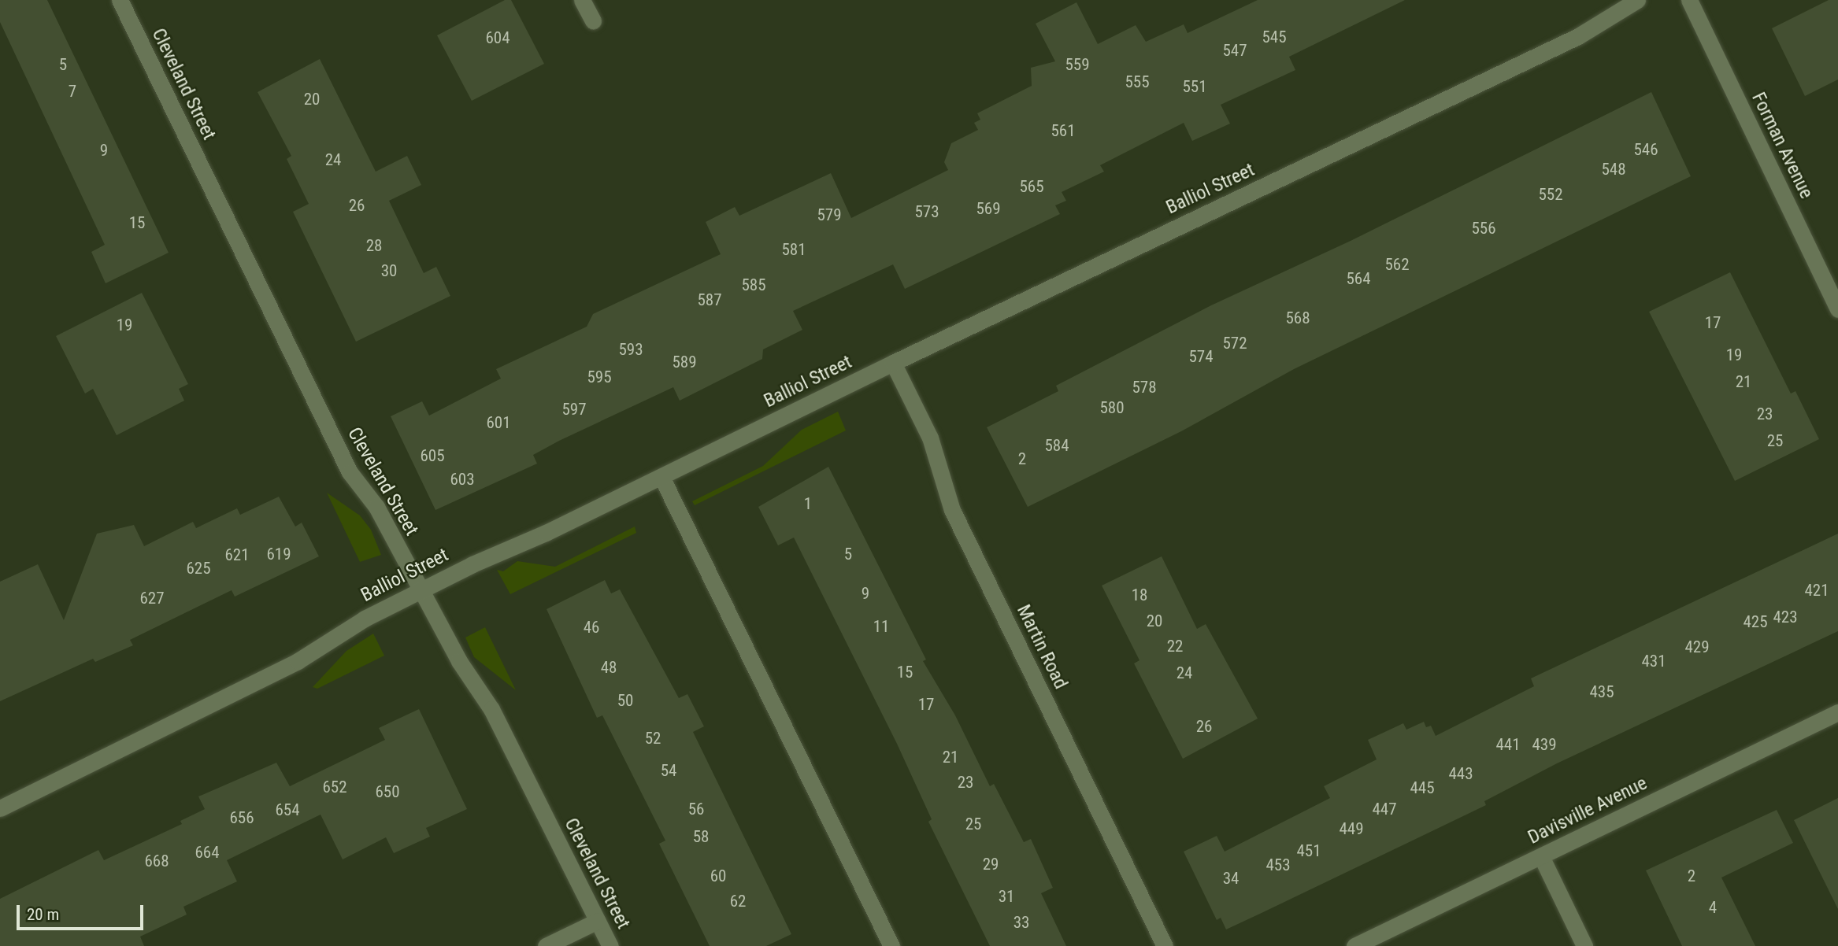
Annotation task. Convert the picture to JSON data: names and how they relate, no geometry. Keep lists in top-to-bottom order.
{
  "streets": {
    "street": [
      "Cleveland Street",
      "Forman Avenue",
      "Balliol Street",
      "Martin Road",
      "Davisville Avenue"
    ]
  },
  "crossings": [
    ["Cleveland Street", "Balliol Street"],
    ["Balliol Street", "Martin Road"]
  ],
  "house_numbers": [
    "545",
    "604",
    "547",
    "5",
    "559",
    "555",
    "551",
    "7",
    "20",
    "561",
    "546",
    "9",
    "24",
    "548",
    "565",
    "552",
    "26",
    "569",
    "573",
    "579",
    "15",
    "556",
    "28",
    "581",
    "562",
    "30",
    "564",
    "585",
    "587",
    "568",
    "17",
    "19",
    "572",
    "593",
    "19",
    "574",
    "589",
    "595",
    "21",
    "578",
    "580",
    "597",
    "23",
    "601",
    "25",
    "584",
    "605",
    "2",
    "603",
    "1",
    "619",
    "5",
    "621",
    "625",
    "421",
    "9",
    "18",
    "627",
    "423",
    "20",
    "425",
    "11",
    "46",
    "22",
    "429",
    "431",
    "48",
    "15",
    "24",
    "435",
    "50",
    "17",
    "26",
    "52",
    "441",
    "439",
    "21",
    "54",
    "443",
    "23",
    "652",
    "445",
    "650",
    "56",
    "447",
    "654",
    "656",
    "25",
    "449",
    "58",
    "451",
    "664",
    "668",
    "29",
    "453",
    "60",
    "2",
    "34",
    "31",
    "62",
    "4",
    "33"
  ],
  "scale_bar": "20 m"
}
